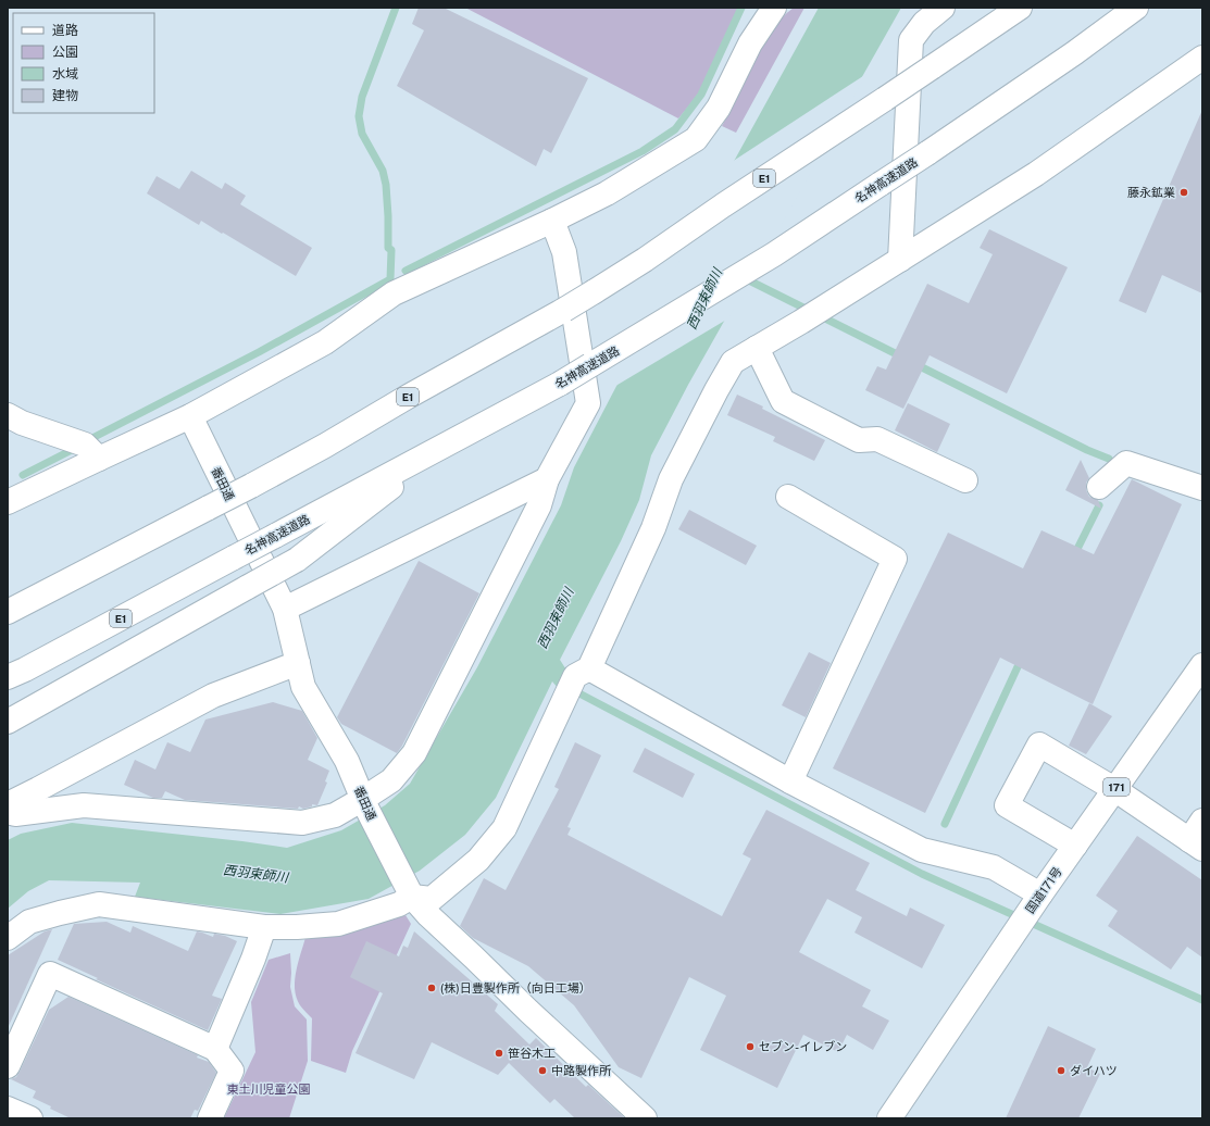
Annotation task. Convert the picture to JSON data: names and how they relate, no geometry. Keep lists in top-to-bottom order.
{
  "streets": {
    "main road": [
      "E1",
      "名神高速道路",
      "番田通",
      "171",
      "国道171号"
    ]
  },
  "water": ["西羽束師川"],
  "parks": ["東土川児童公園"],
  "places": [
    "藤永鉱業",
    "(株)日豊製作所（向日工場）",
    "セブン-イレブン",
    "笹谷木工",
    "中路製作所",
    "ダイハツ"
  ],
  "legend": [
    "道路",
    "公園",
    "水域",
    "建物"
  ]
}
